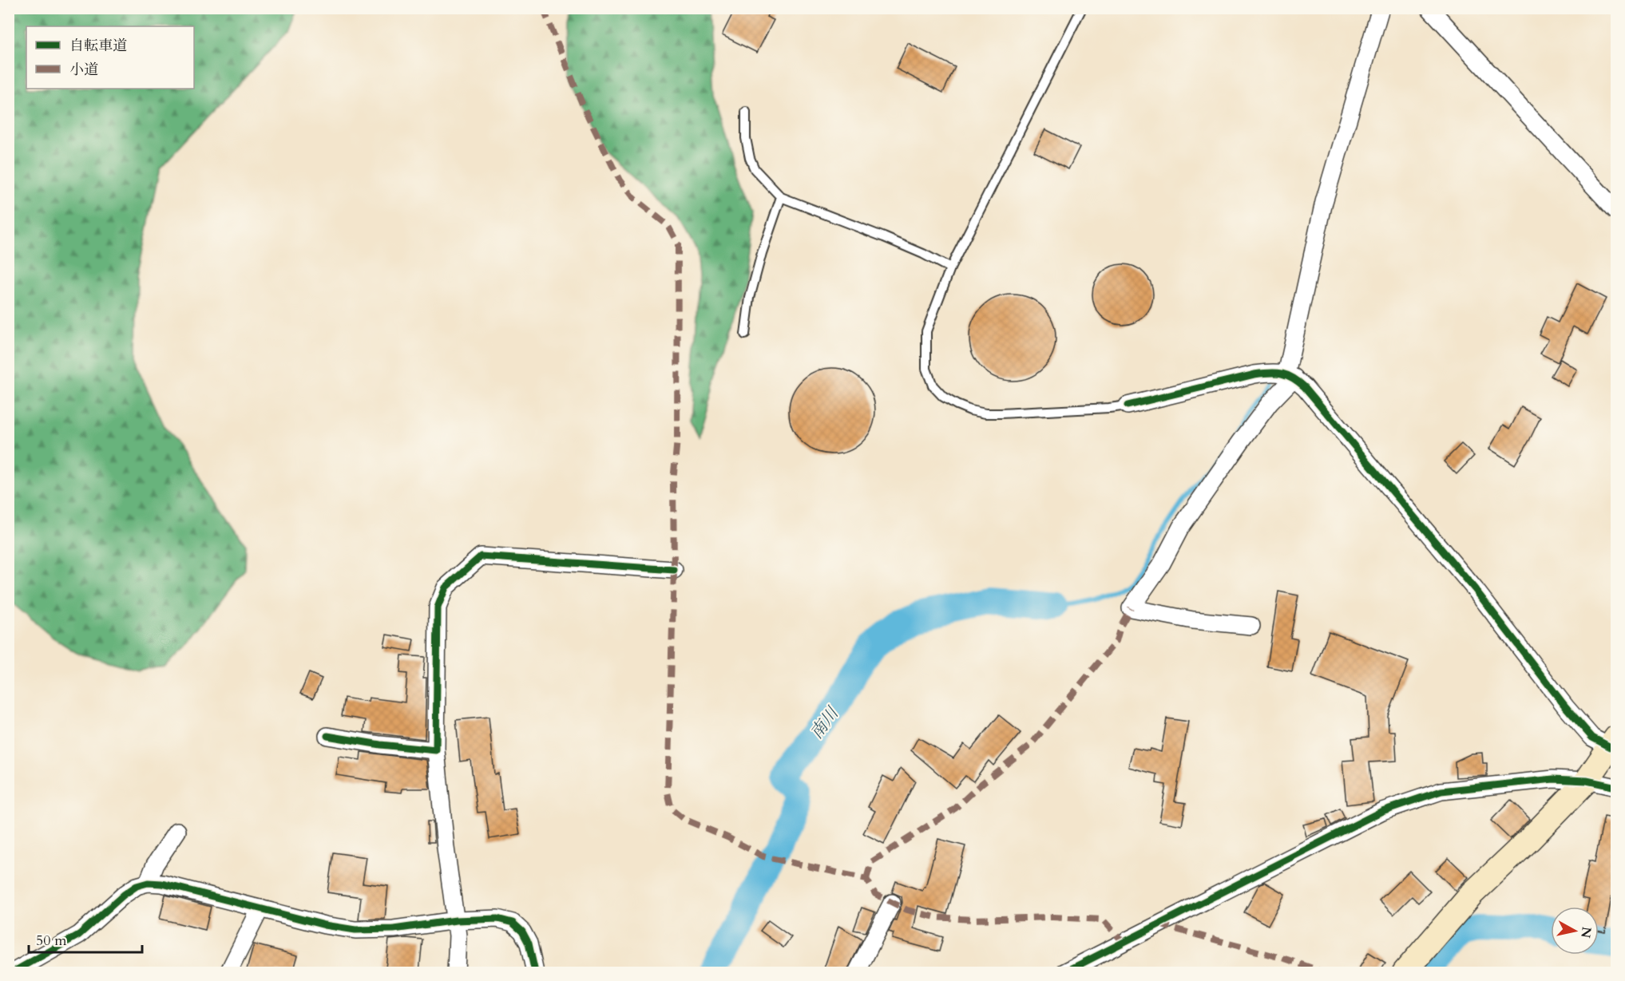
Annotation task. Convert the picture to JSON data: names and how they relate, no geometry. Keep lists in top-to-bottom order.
{
  "water": ["南川"],
  "legend": ["自転車道", "小道"],
  "scale_bar": "50 m",
  "north": "right"
}
